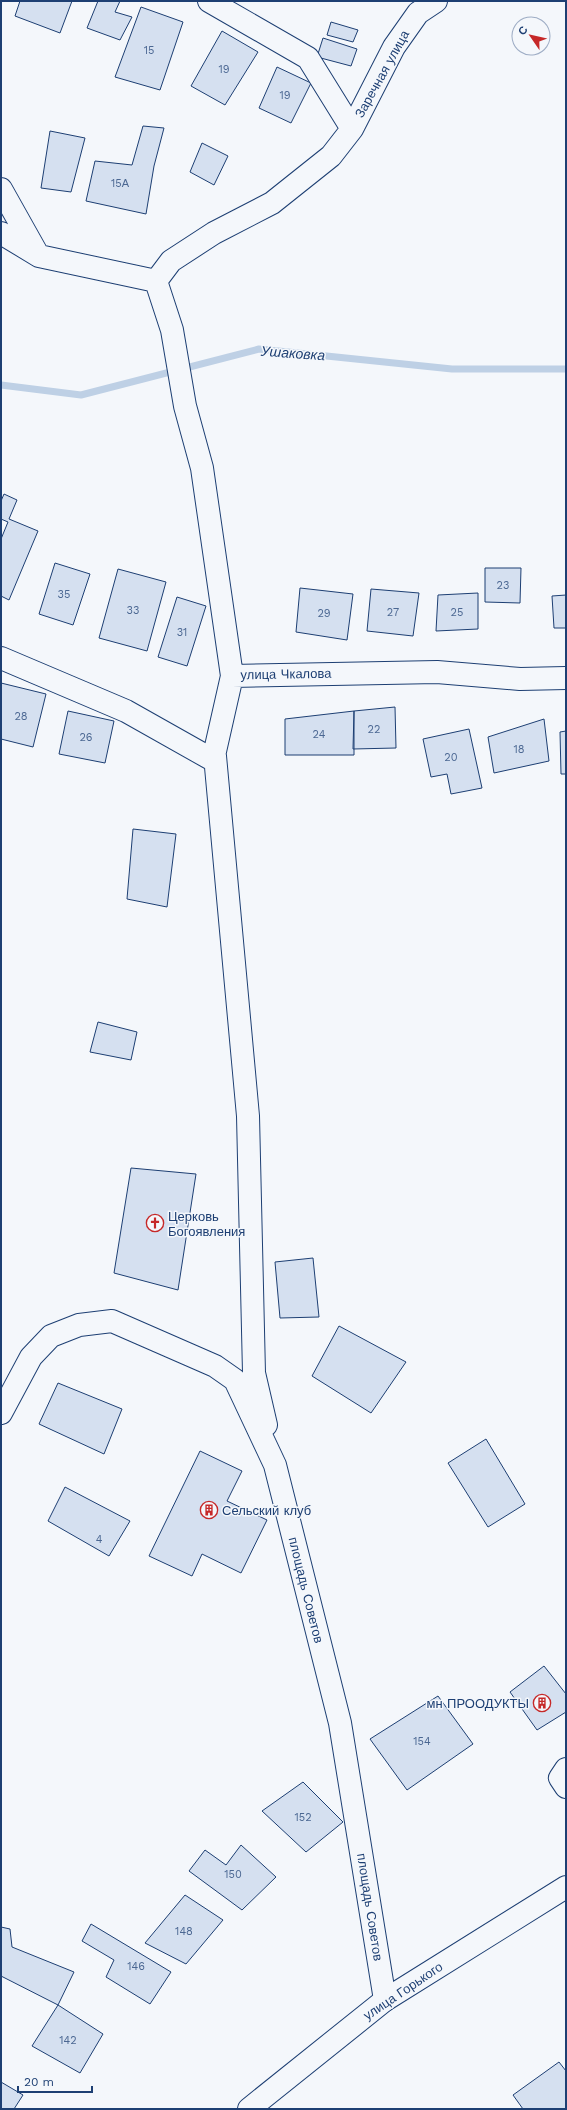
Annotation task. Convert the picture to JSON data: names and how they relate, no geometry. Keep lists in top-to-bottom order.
{
  "streets": {
    "street": [
      "Заречная улица",
      "улица Чкалова",
      "площадь Советов",
      "улица Горького"
    ]
  },
  "crossings": [
    ["площадь Советов", "улица Горького"]
  ],
  "water": ["Ушаковка"],
  "places": {
    "church": ["Церковь Богоявления"],
    "building": ["Сельский клуб", "мн ПРООДУКТЫ"]
  },
  "house_numbers": [
    "15",
    "19",
    "19",
    "15А",
    "23",
    "35",
    "33",
    "27",
    "25",
    "29",
    "31",
    "28",
    "22",
    "24",
    "26",
    "18",
    "20",
    "4",
    "154",
    "152",
    "150",
    "148",
    "146",
    "142"
  ],
  "scale_bar": "20 m",
  "north": "top left"
}
